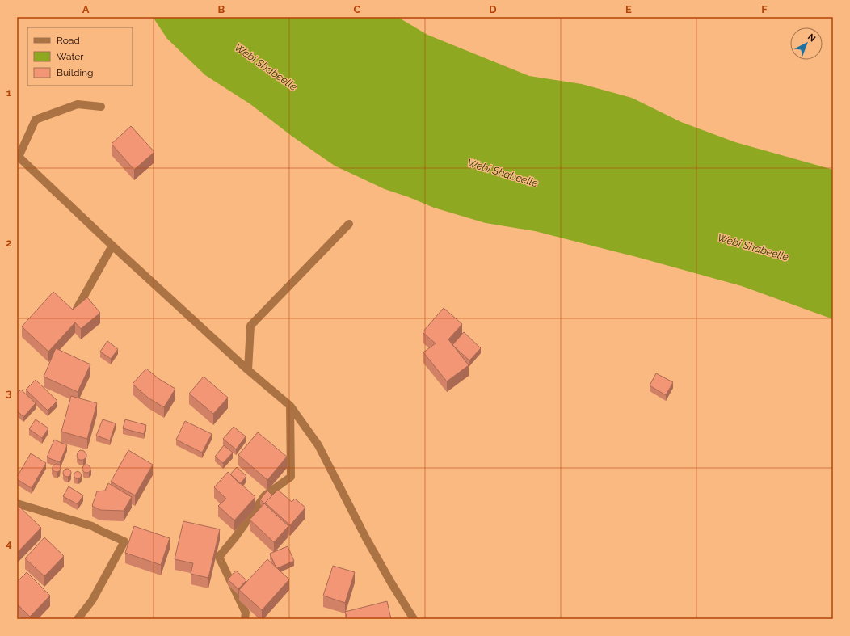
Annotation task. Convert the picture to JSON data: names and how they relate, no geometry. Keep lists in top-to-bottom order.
{
  "water": ["Webi Shabeelle"],
  "legend": ["Road", "Water", "Building"],
  "north": "top right",
  "grid": {
    "columns": [
      "A",
      "B",
      "C",
      "D",
      "E",
      "F"
    ],
    "rows": [
      "1",
      "2",
      "3",
      "4"
    ]
  }
}
